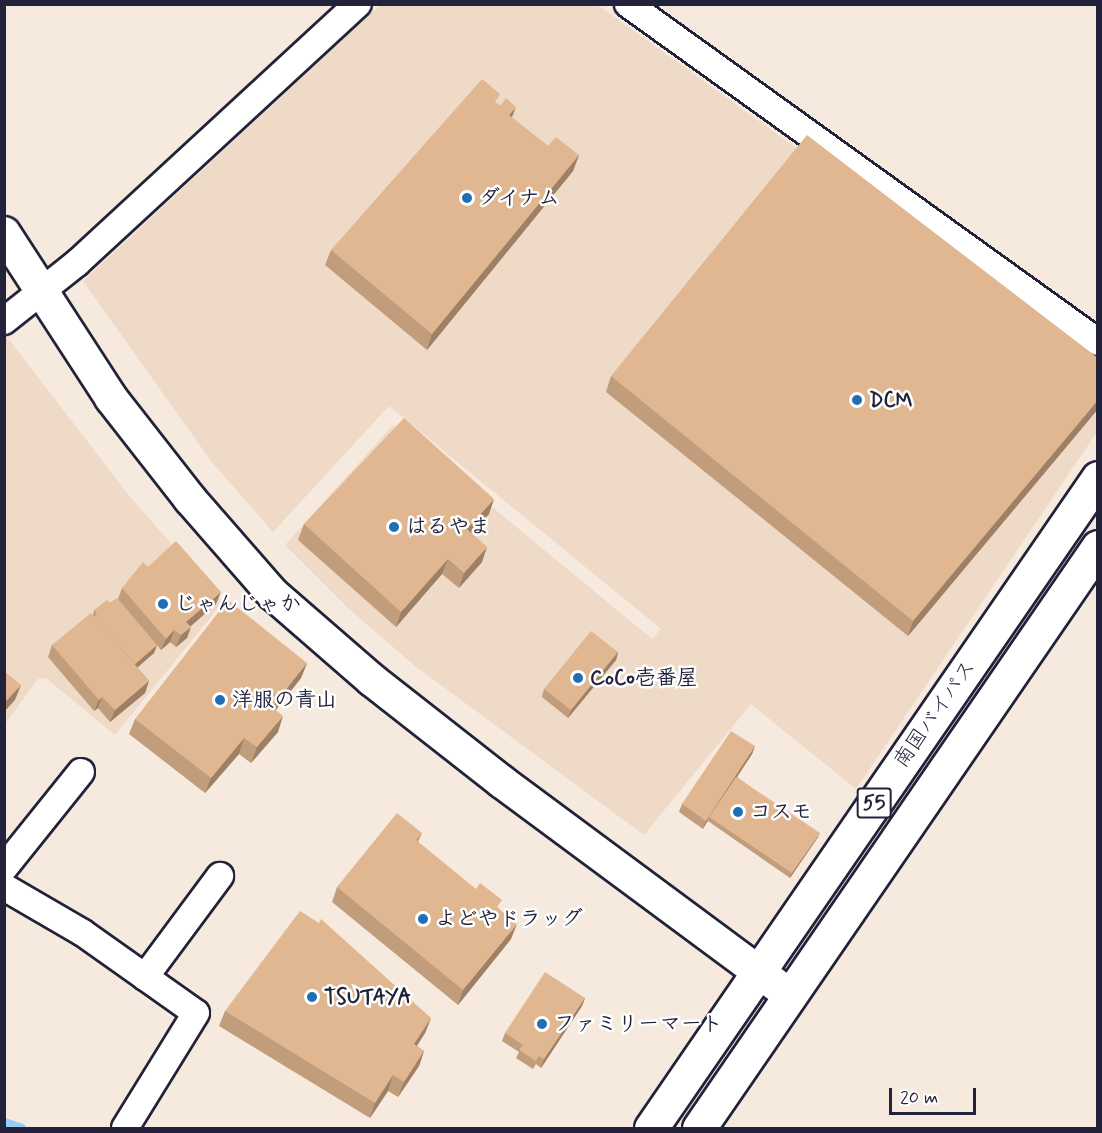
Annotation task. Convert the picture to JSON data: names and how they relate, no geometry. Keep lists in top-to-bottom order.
{
  "streets": {
    "highway": ["南国バイパス", "55"]
  },
  "places": [
    "ダイナム",
    "DCM",
    "はるやま",
    "じゃんじゃか",
    "CoCo壱番屋",
    "洋服の青山",
    "コスモ",
    "よどやドラッグ",
    "TSUTAYA",
    "ファミリーマート"
  ],
  "scale_bar": "20 m"
}
